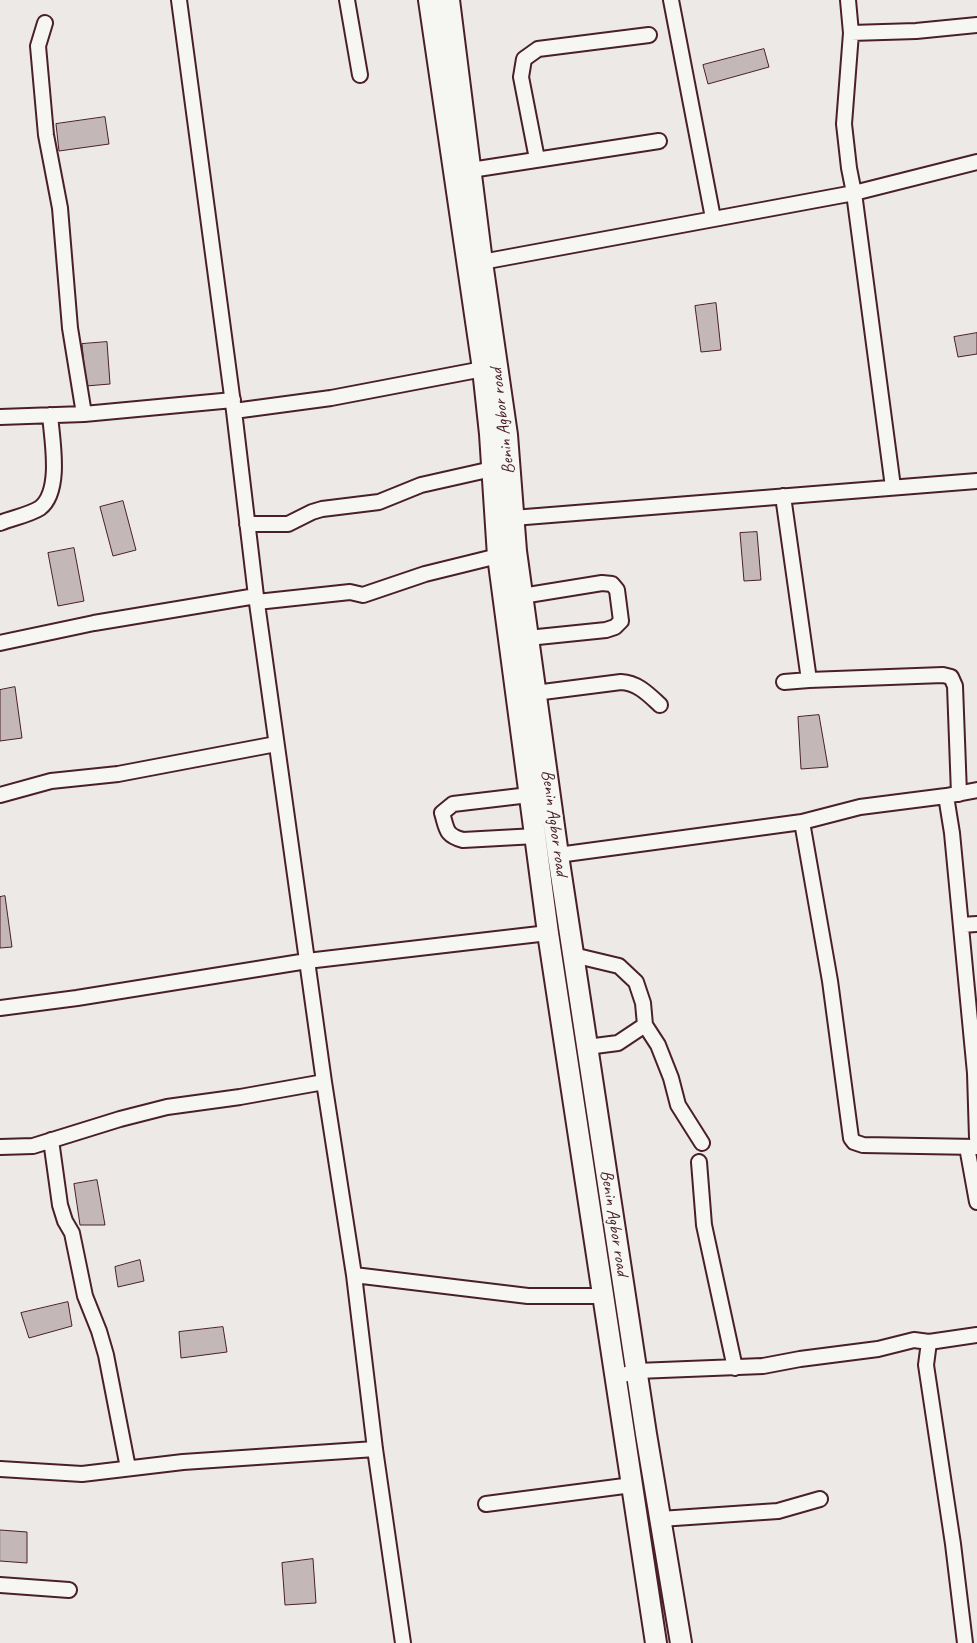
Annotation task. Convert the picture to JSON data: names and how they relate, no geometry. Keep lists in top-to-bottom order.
{
  "streets": {
    "highway": ["Benin Agbor road"]
  }
}
